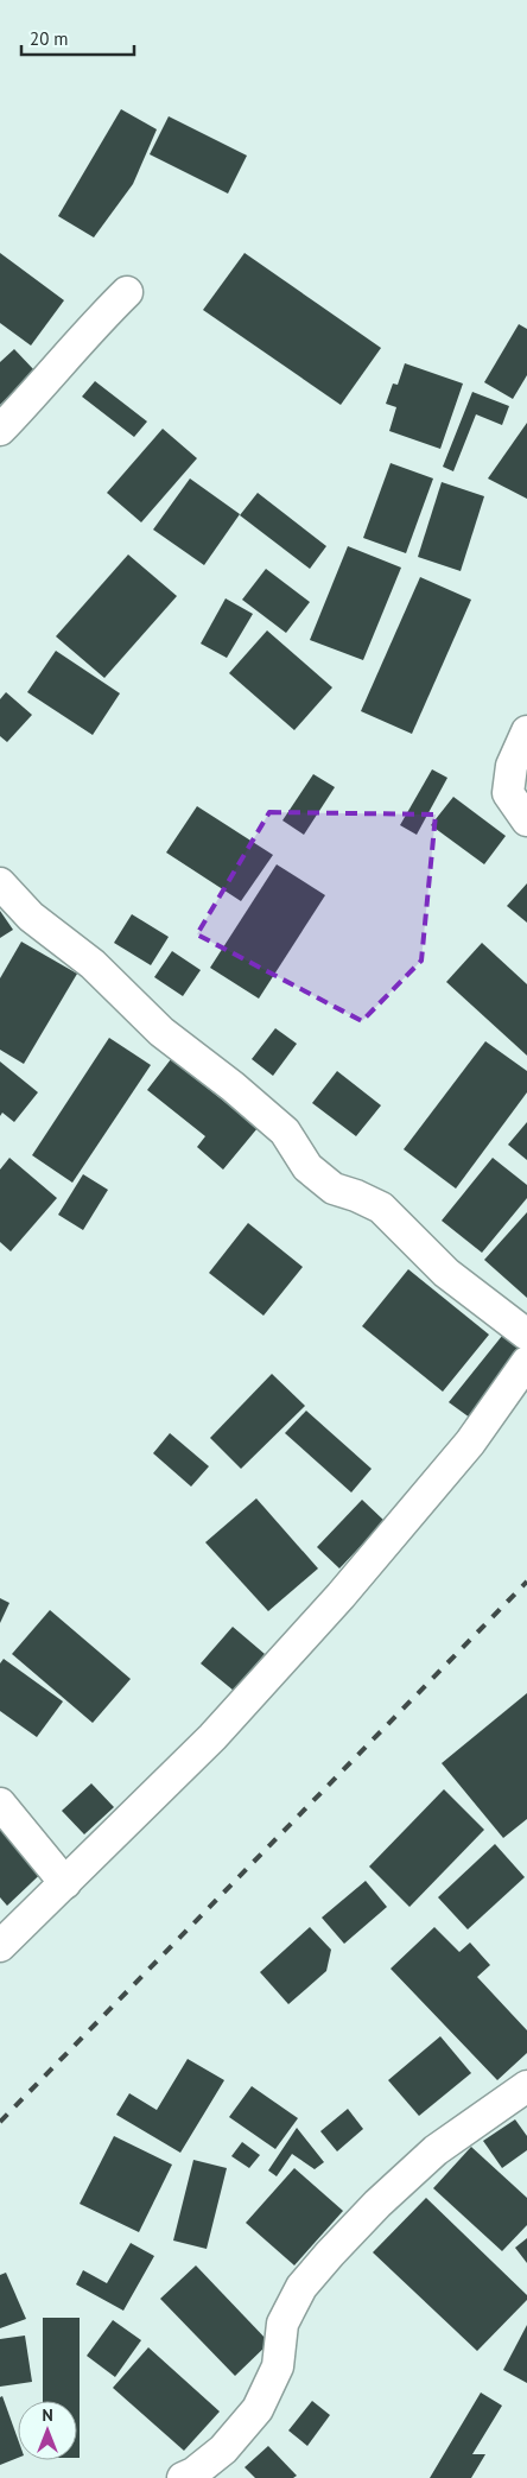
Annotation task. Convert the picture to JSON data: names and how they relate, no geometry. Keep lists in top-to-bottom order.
{
  "scale_bar": "20 m",
  "north": "top"
}
